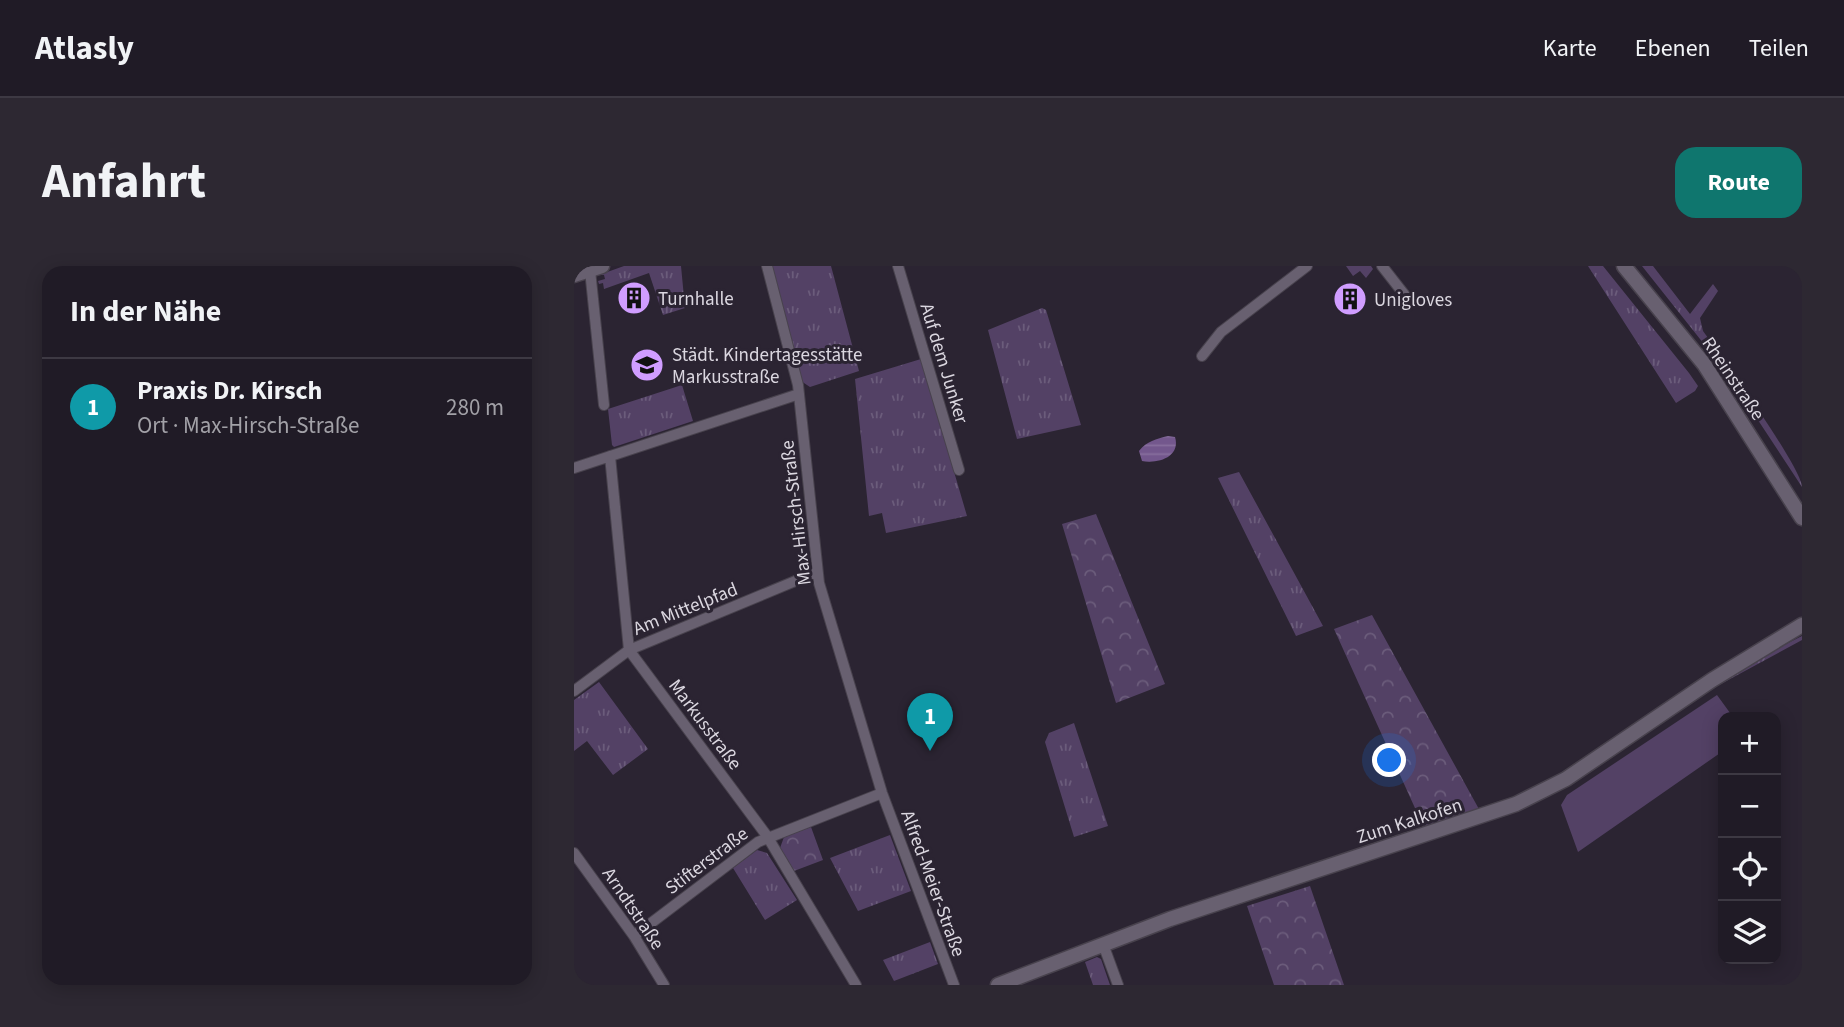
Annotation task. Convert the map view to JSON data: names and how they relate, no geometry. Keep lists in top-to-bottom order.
{
  "streets": {
    "street": [
      "Auf dem Junker",
      "Rheinstraße",
      "Max-Hirsch-Straße",
      "Am Mittelpfad",
      "Markusstraße",
      "Zum Kalkofen",
      "Stifterstraße",
      "Alfred-Meier-Straße",
      "Arndtstraße"
    ]
  },
  "crossings": [
    ["Max-Hirsch-Straße", "Am Mittelpfad"],
    ["Max-Hirsch-Straße", "Stifterstraße"],
    ["Max-Hirsch-Straße", "Alfred-Meier-Straße"],
    ["Am Mittelpfad", "Markusstraße"],
    ["Markusstraße", "Stifterstraße"],
    ["Stifterstraße", "Alfred-Meier-Straße"],
    ["Stifterstraße", "Arndtstraße"]
  ],
  "places": {
    "building": ["Turnhalle", "Unigloves"],
    "school or university": ["Städt. Kindertagesstätte Markusstraße"]
  },
  "page": {
    "header": "Atlasly",
    "nav": ["Karte", "Ebenen", "Teilen"],
    "title": "Anfahrt",
    "buttons": "Route",
    "heading": "In der Nähe",
    "list": [
      {
        "mark": "1",
        "name": "Praxis Dr. Kirsch",
        "note": "Ort · Max-Hirsch-Straße",
        "value": "280 m"
      }
    ],
    "pins": "1",
    "map_buttons": ["+", "−"]
  }
}
